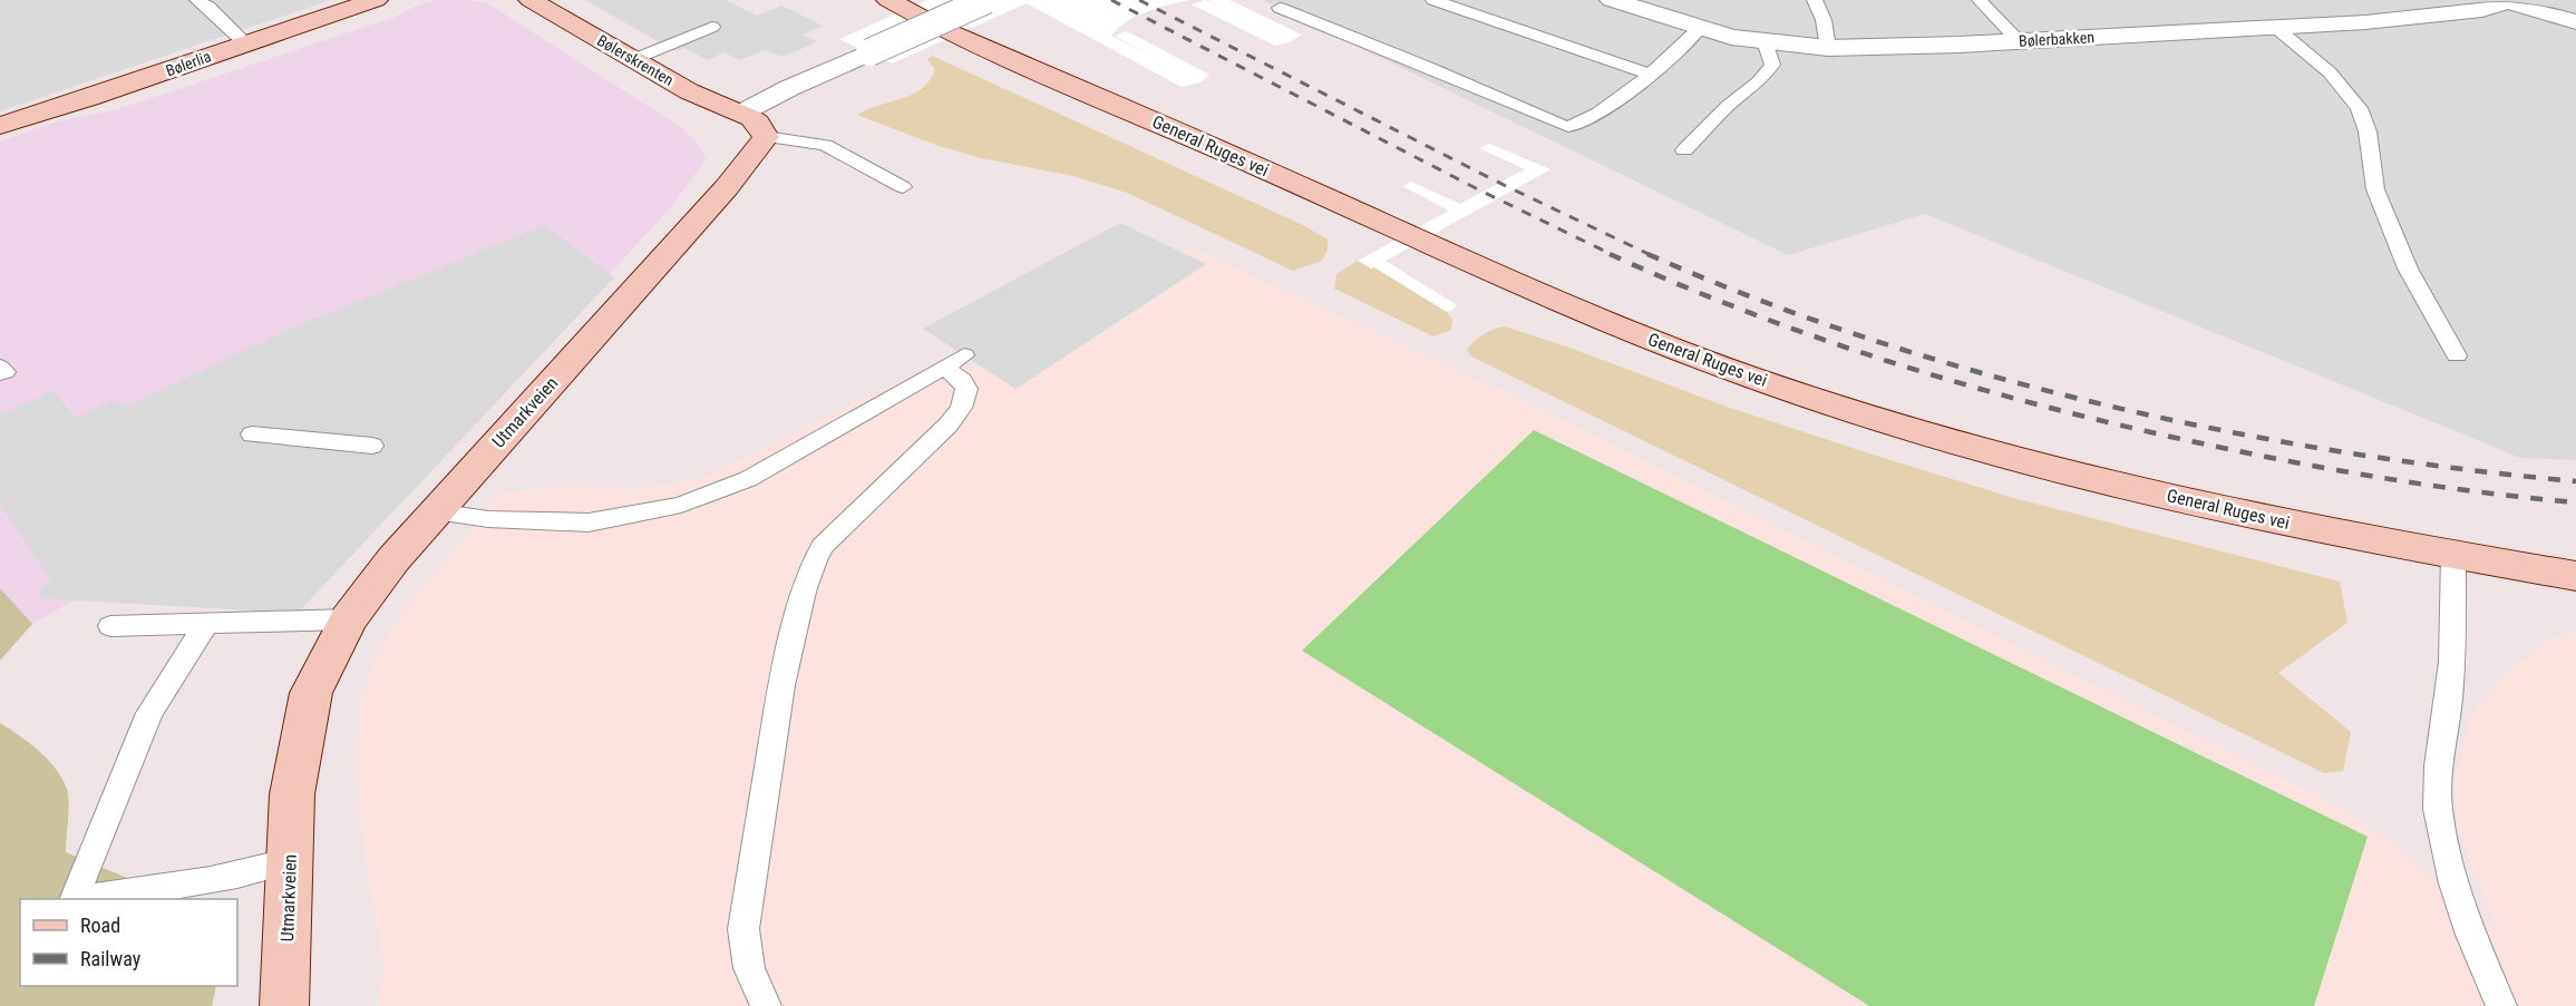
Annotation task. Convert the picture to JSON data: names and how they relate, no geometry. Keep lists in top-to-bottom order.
{
  "streets": {
    "street": [
      "Bølerbakken",
      "Bølerskrenten",
      "Bølerlia",
      "General Ruges vei",
      "Utmarkveien"
    ]
  },
  "crossings": [
    ["Bølerskrenten", "Utmarkveien"]
  ],
  "legend": ["Road", "Railway"]
}
